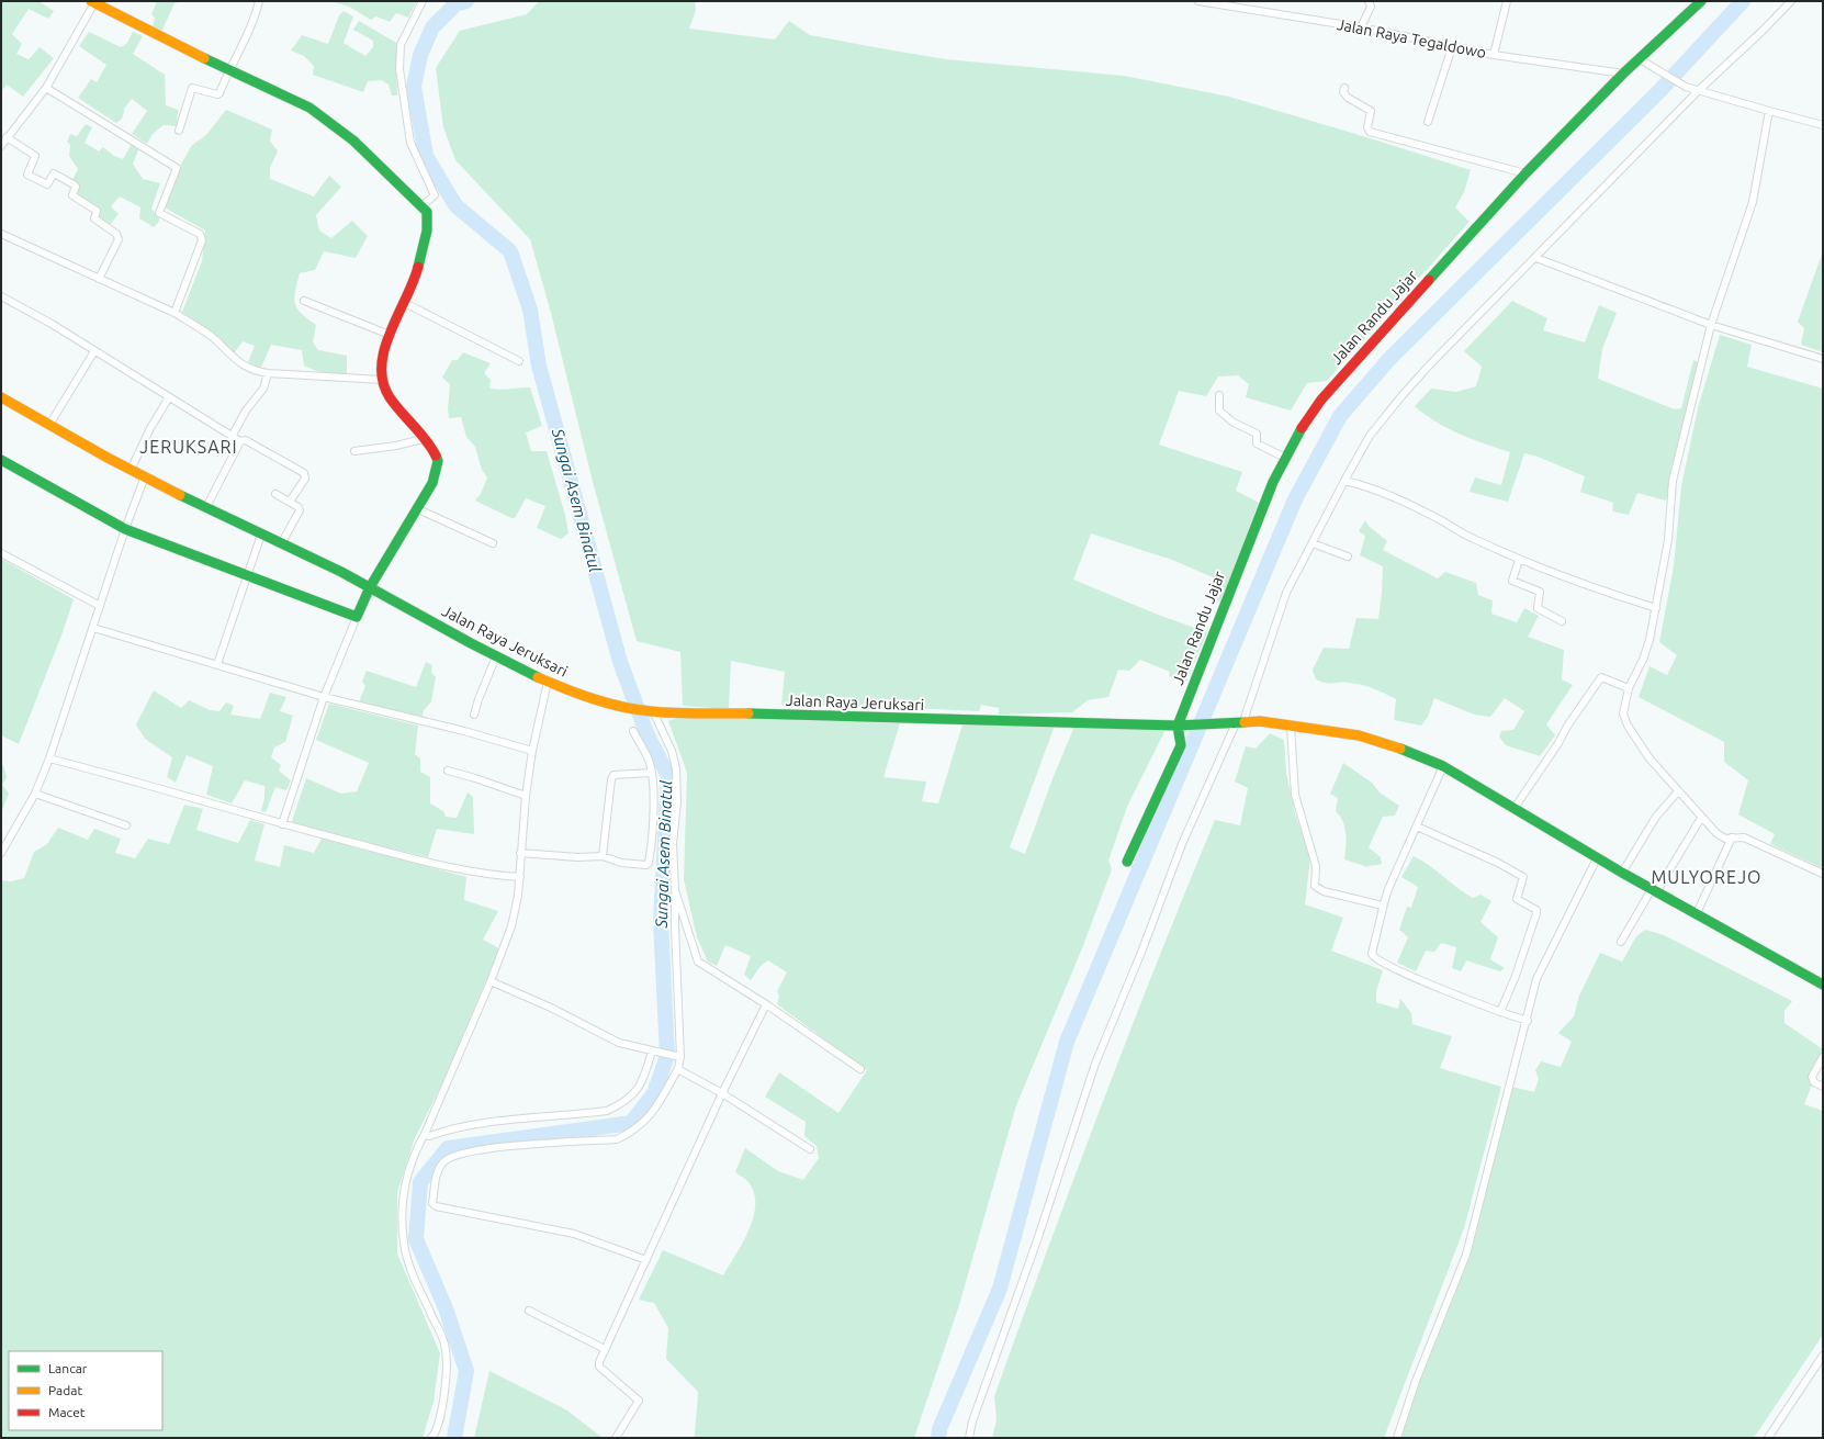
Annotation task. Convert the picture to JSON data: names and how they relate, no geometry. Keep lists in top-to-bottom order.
{
  "streets": {
    "street": ["Jalan Raya Tegaldowo", "Jalan Randu Jajar", "Jalan Raya Jeruksari"]
  },
  "crossings": [
    ["Jalan Raya Tegaldowo", "Jalan Randu Jajar"],
    ["Jalan Randu Jajar", "Jalan Raya Jeruksari"]
  ],
  "districts": ["JERUKSARI", "MULYOREJO"],
  "water": ["Sungai Asem Binatul"],
  "legend": ["Lancar", "Padat", "Macet"]
}
